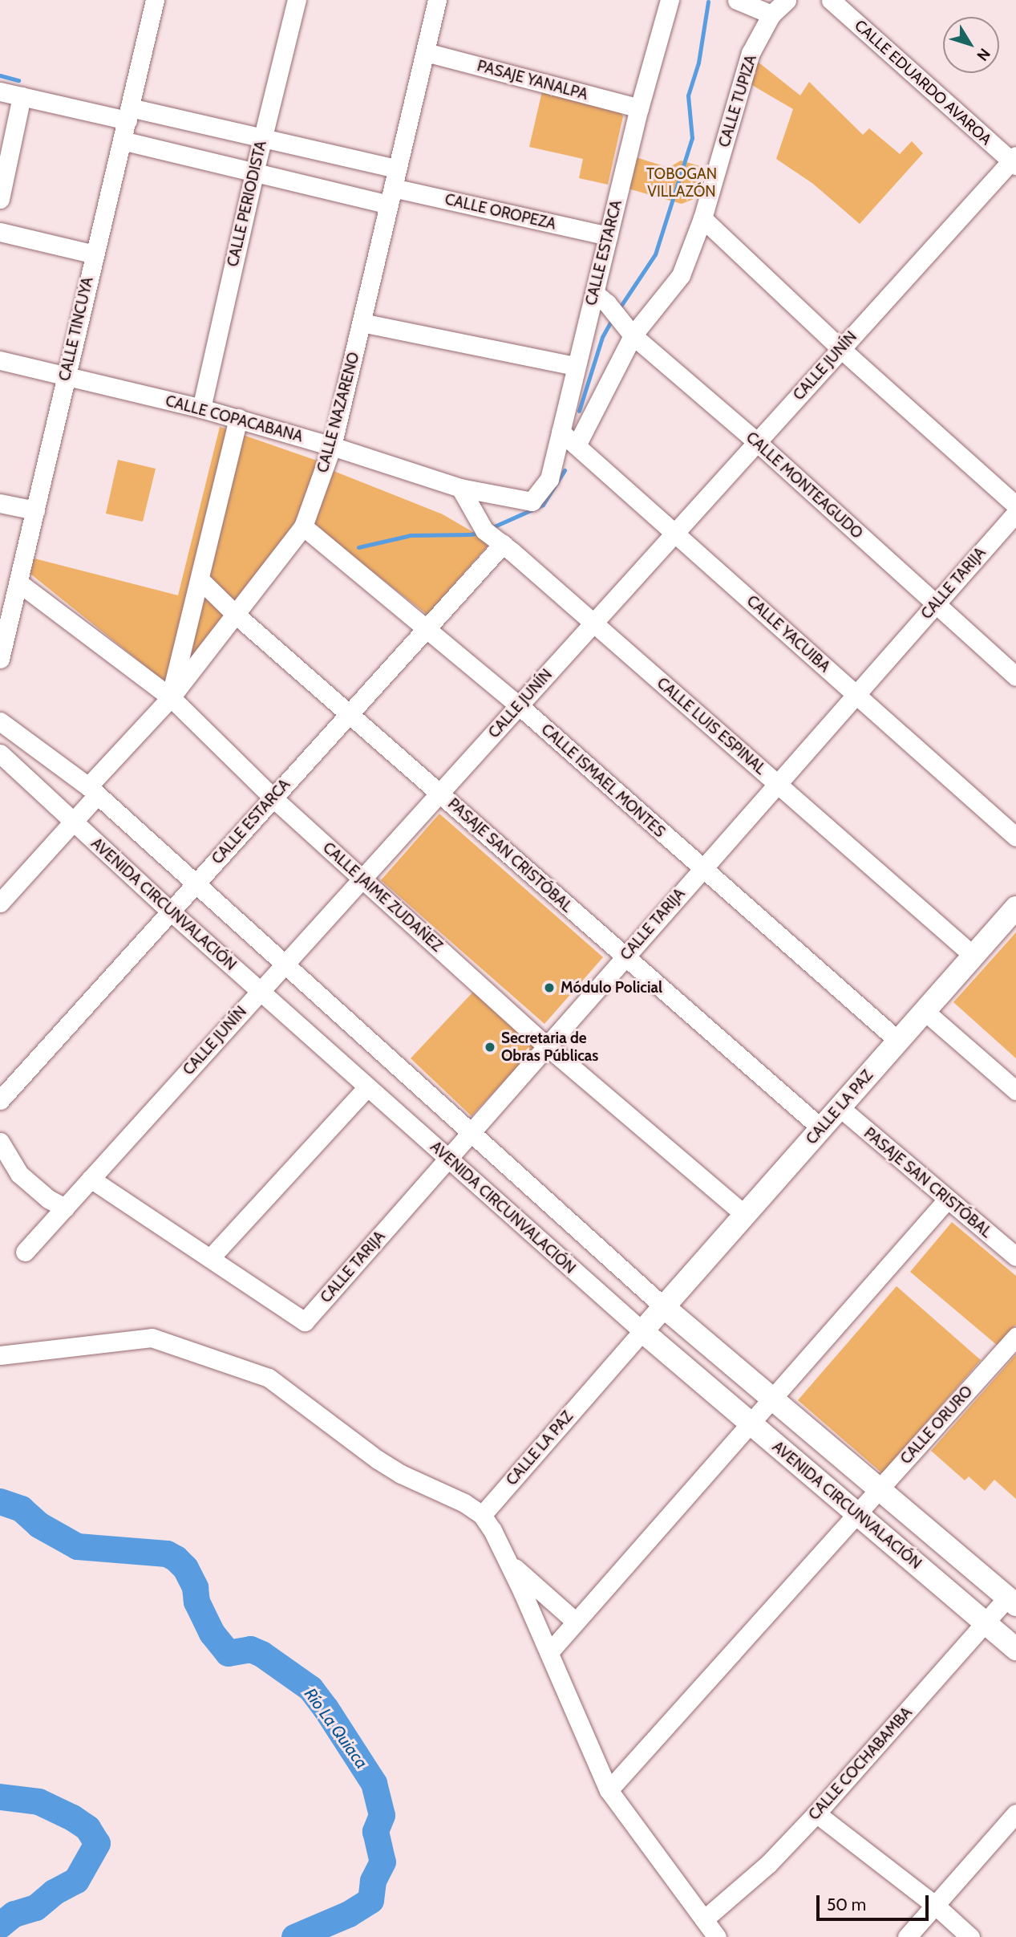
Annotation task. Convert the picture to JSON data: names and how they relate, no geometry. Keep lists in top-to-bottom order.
{
  "streets": {
    "street": [
      "PASAJE YANALPA",
      "CALLE EDUARDO AVAROA",
      "CALLE TUPIZA",
      "CALLE PERIODISTA",
      "CALLE OROPEZA",
      "CALLE ESTARCA",
      "CALLE TINCUYA",
      "CALLE JUNÍN",
      "CALLE NAZARENO",
      "CALLE COPACABANA",
      "CALLE MONTEAGUDO",
      "CALLE TARIJA",
      "CALLE YACUIBA",
      "CALLE LUIS ESPINAL",
      "CALLE ISMAEL MONTES",
      "PASAJE SAN CRISTÓBAL",
      "CALLE JAIME ZUDAÑEZ",
      "AVENIDA CIRCUNVALACIÓN",
      "CALLE LA PAZ",
      "CALLE ORURO",
      "CALLE COCHABAMBA"
    ]
  },
  "crossings": [
    ["PASAJE YANALPA", "CALLE ESTARCA"],
    ["PASAJE YANALPA", "CALLE NAZARENO"],
    ["CALLE EDUARDO AVAROA", "CALLE JUNÍN"],
    ["CALLE TUPIZA", "CALLE MONTEAGUDO"],
    ["CALLE TUPIZA", "CALLE YACUIBA"],
    ["CALLE PERIODISTA", "CALLE OROPEZA"],
    ["CALLE PERIODISTA", "CALLE COPACABANA"],
    ["CALLE OROPEZA", "CALLE ESTARCA"],
    ["CALLE OROPEZA", "CALLE TINCUYA"],
    ["CALLE OROPEZA", "CALLE NAZARENO"],
    ["CALLE ESTARCA", "CALLE COPACABANA"],
    ["CALLE ESTARCA", "CALLE MONTEAGUDO"],
    ["CALLE ESTARCA", "CALLE YACUIBA"],
    ["CALLE ESTARCA", "CALLE LUIS ESPINAL"],
    ["CALLE ESTARCA", "CALLE ISMAEL MONTES"],
    ["CALLE ESTARCA", "PASAJE SAN CRISTÓBAL"],
    ["CALLE ESTARCA", "CALLE JAIME ZUDAÑEZ"],
    ["CALLE ESTARCA", "AVENIDA CIRCUNVALACIÓN"],
    ["CALLE TINCUYA", "CALLE COPACABANA"],
    ["CALLE TINCUYA", "CALLE JAIME ZUDAÑEZ"],
    ["CALLE JUNÍN", "CALLE MONTEAGUDO"],
    ["CALLE JUNÍN", "CALLE TARIJA"],
    ["CALLE JUNÍN", "CALLE YACUIBA"],
    ["CALLE JUNÍN", "CALLE LUIS ESPINAL"],
    ["CALLE JUNÍN", "CALLE ISMAEL MONTES"],
    ["CALLE JUNÍN", "PASAJE SAN CRISTÓBAL"],
    ["CALLE JUNÍN", "CALLE JAIME ZUDAÑEZ"],
    ["CALLE JUNÍN", "AVENIDA CIRCUNVALACIÓN"],
    ["CALLE NAZARENO", "CALLE COPACABANA"],
    ["CALLE NAZARENO", "CALLE ISMAEL MONTES"],
    ["CALLE NAZARENO", "PASAJE SAN CRISTÓBAL"],
    ["CALLE NAZARENO", "CALLE JAIME ZUDAÑEZ"],
    ["CALLE NAZARENO", "AVENIDA CIRCUNVALACIÓN"],
    ["CALLE COPACABANA", "CALLE LUIS ESPINAL"],
    ["CALLE MONTEAGUDO", "CALLE TARIJA"],
    ["CALLE TARIJA", "CALLE YACUIBA"],
    ["CALLE TARIJA", "CALLE LUIS ESPINAL"],
    ["CALLE TARIJA", "CALLE ISMAEL MONTES"],
    ["CALLE TARIJA", "PASAJE SAN CRISTÓBAL"],
    ["CALLE TARIJA", "CALLE JAIME ZUDAÑEZ"],
    ["CALLE TARIJA", "AVENIDA CIRCUNVALACIÓN"],
    ["CALLE LUIS ESPINAL", "CALLE LA PAZ"],
    ["CALLE ISMAEL MONTES", "CALLE LA PAZ"],
    ["PASAJE SAN CRISTÓBAL", "CALLE LA PAZ"],
    ["CALLE JAIME ZUDAÑEZ", "CALLE LA PAZ"],
    ["AVENIDA CIRCUNVALACIÓN", "CALLE LA PAZ"],
    ["AVENIDA CIRCUNVALACIÓN", "CALLE ORURO"],
    ["AVENIDA CIRCUNVALACIÓN", "CALLE COCHABAMBA"]
  ],
  "water": ["Río La Quiaca"],
  "parks": ["TOBOGAN VILLAZÓN"],
  "places": ["Módulo Policial", "Secretaria de Obras Públicas"],
  "scale_bar": "50 m",
  "north": "bottom right"
}
